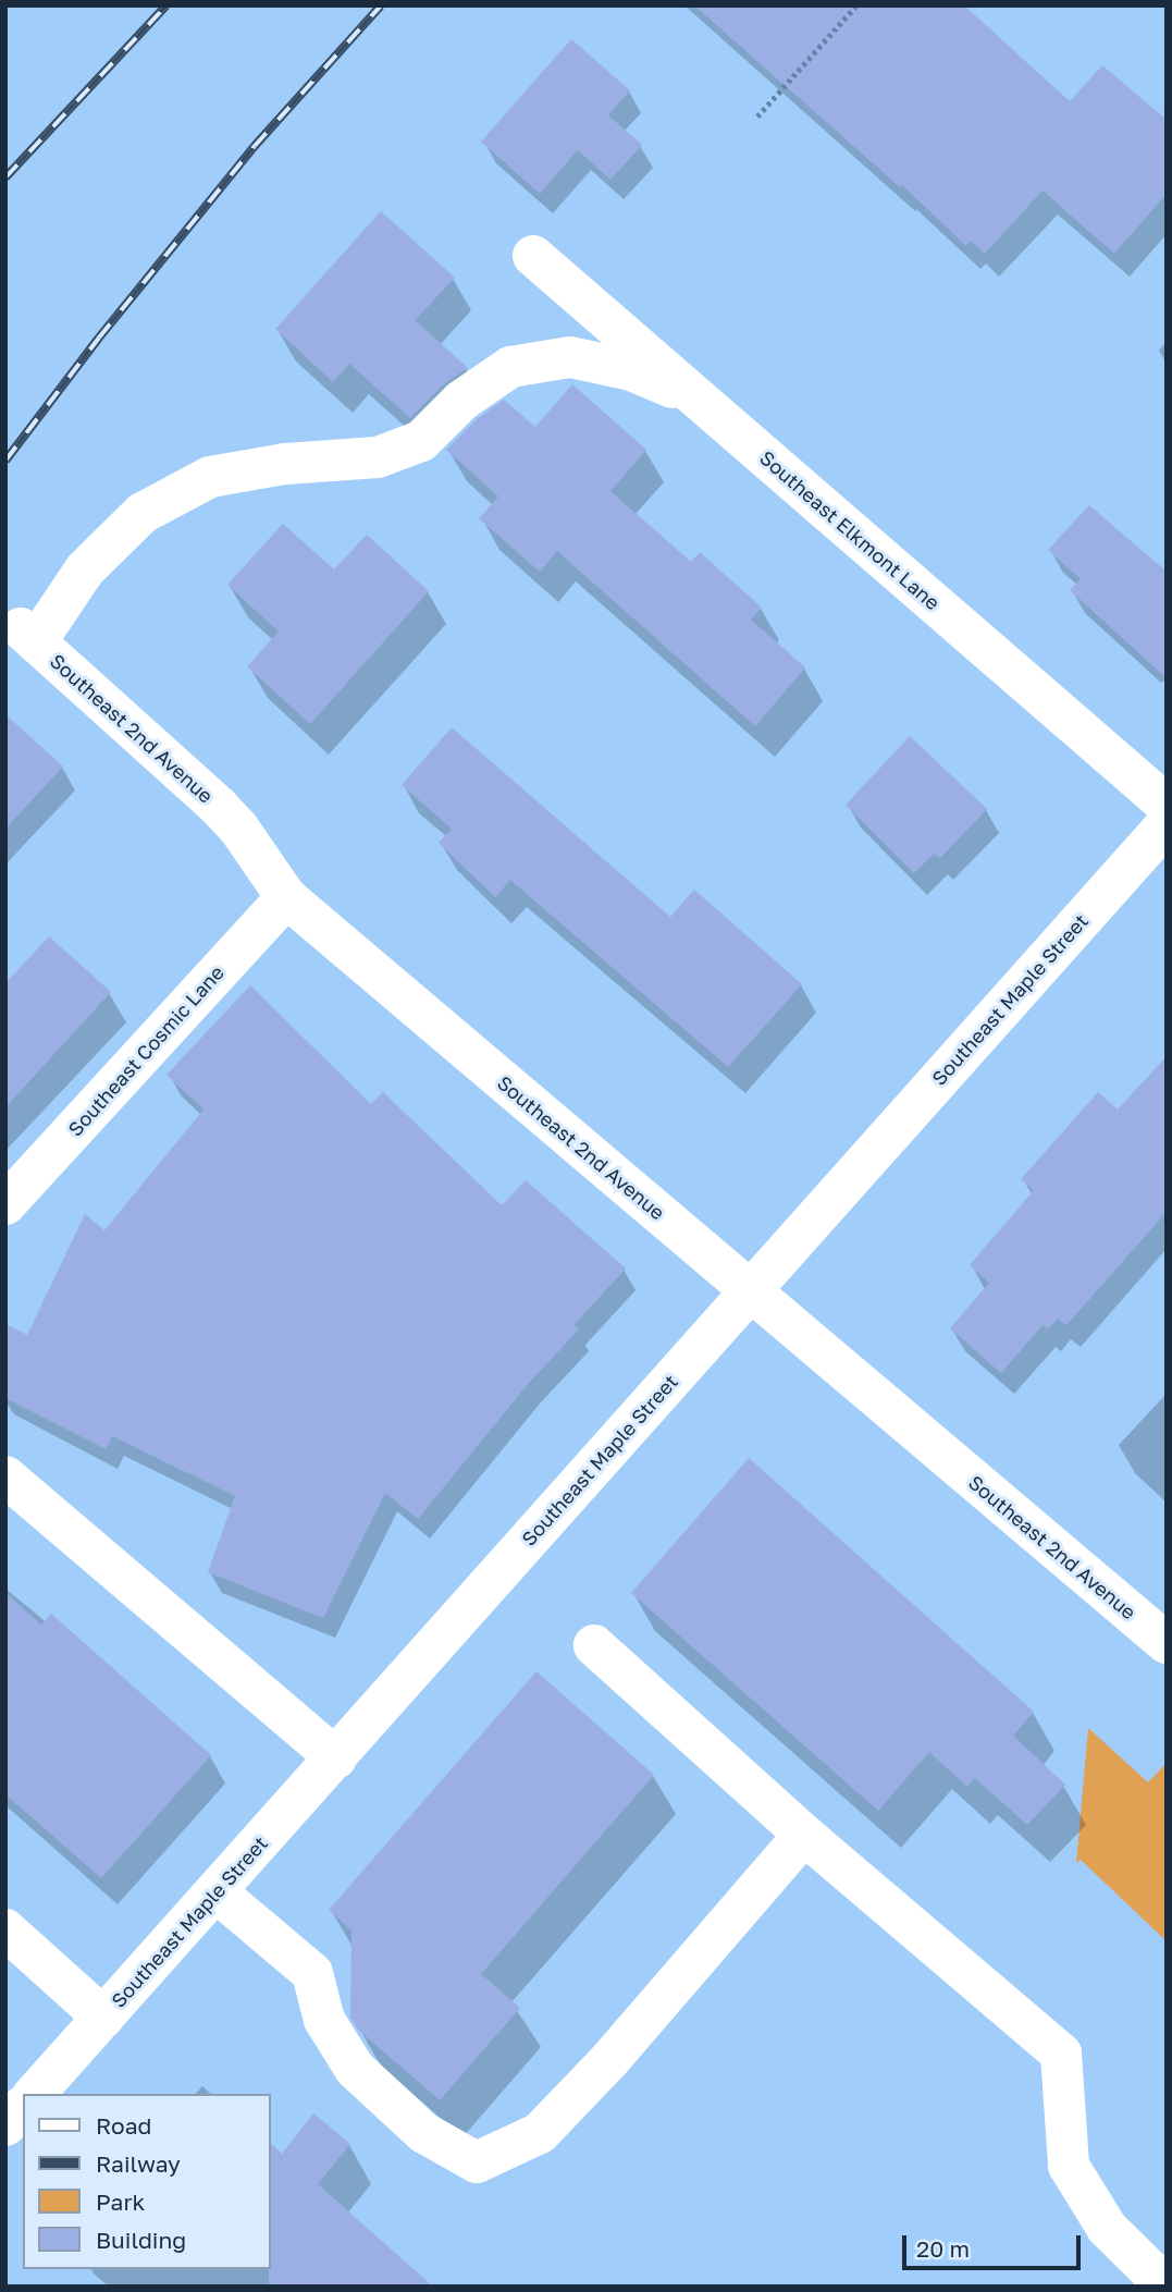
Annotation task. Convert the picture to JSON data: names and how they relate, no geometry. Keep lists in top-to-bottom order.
{
  "streets": {
    "street": [
      "Southeast Elkmont Lane",
      "Southeast 2nd Avenue",
      "Southeast Maple Street",
      "Southeast Cosmic Lane"
    ]
  },
  "crossings": [
    ["Southeast Elkmont Lane", "Southeast 2nd Avenue"],
    ["Southeast 2nd Avenue", "Southeast Maple Street"],
    ["Southeast 2nd Avenue", "Southeast Cosmic Lane"]
  ],
  "legend": [
    "Road",
    "Railway",
    "Park",
    "Building"
  ],
  "scale_bar": "20 m"
}
